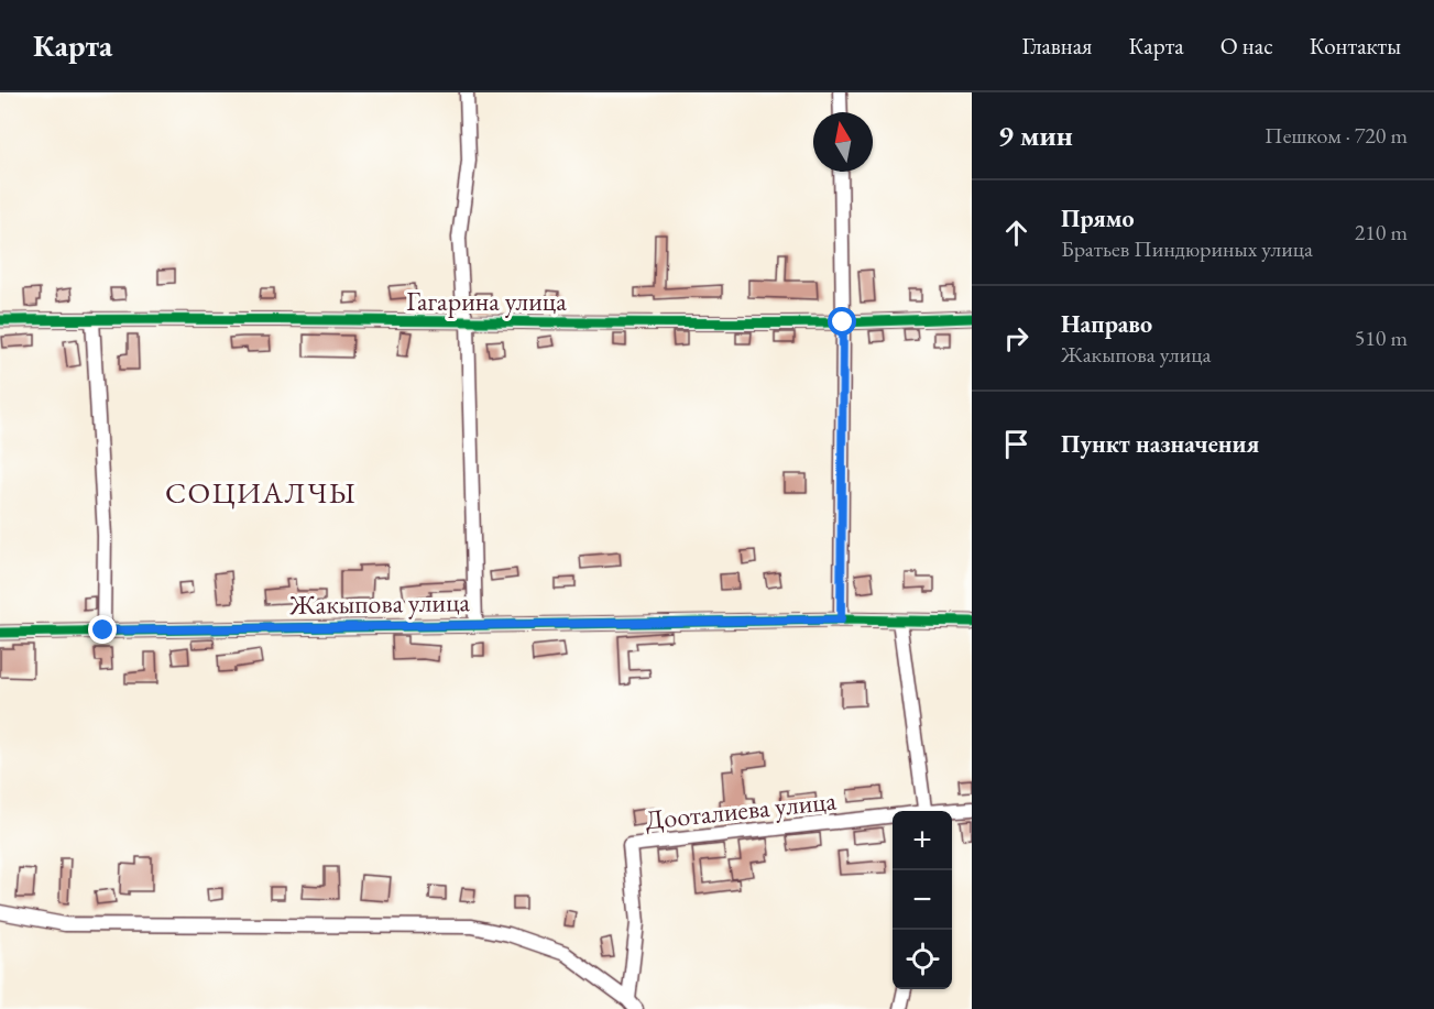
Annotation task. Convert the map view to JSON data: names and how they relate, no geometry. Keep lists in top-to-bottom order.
{
  "streets": {
    "street": ["Гагарина улица", "Жакыпова улица", "Дооталиева улица"]
  },
  "districts": ["СОЦИАЛЧЫ"],
  "north": "top",
  "page": {
    "header": "Карта",
    "nav": [
      "Главная",
      "Карта",
      "О нас",
      "Контакты"
    ],
    "heading": ["9 мин", "Пешком · 720 m"],
    "list": [
      ["Прямо", "Братьев Пиндюриных улица", "210 m"],
      ["Направо", "Жакыпова улица", "510 m"],
      "Пункт назначения"
    ],
    "map_buttons": ["+", "−"]
  }
}
